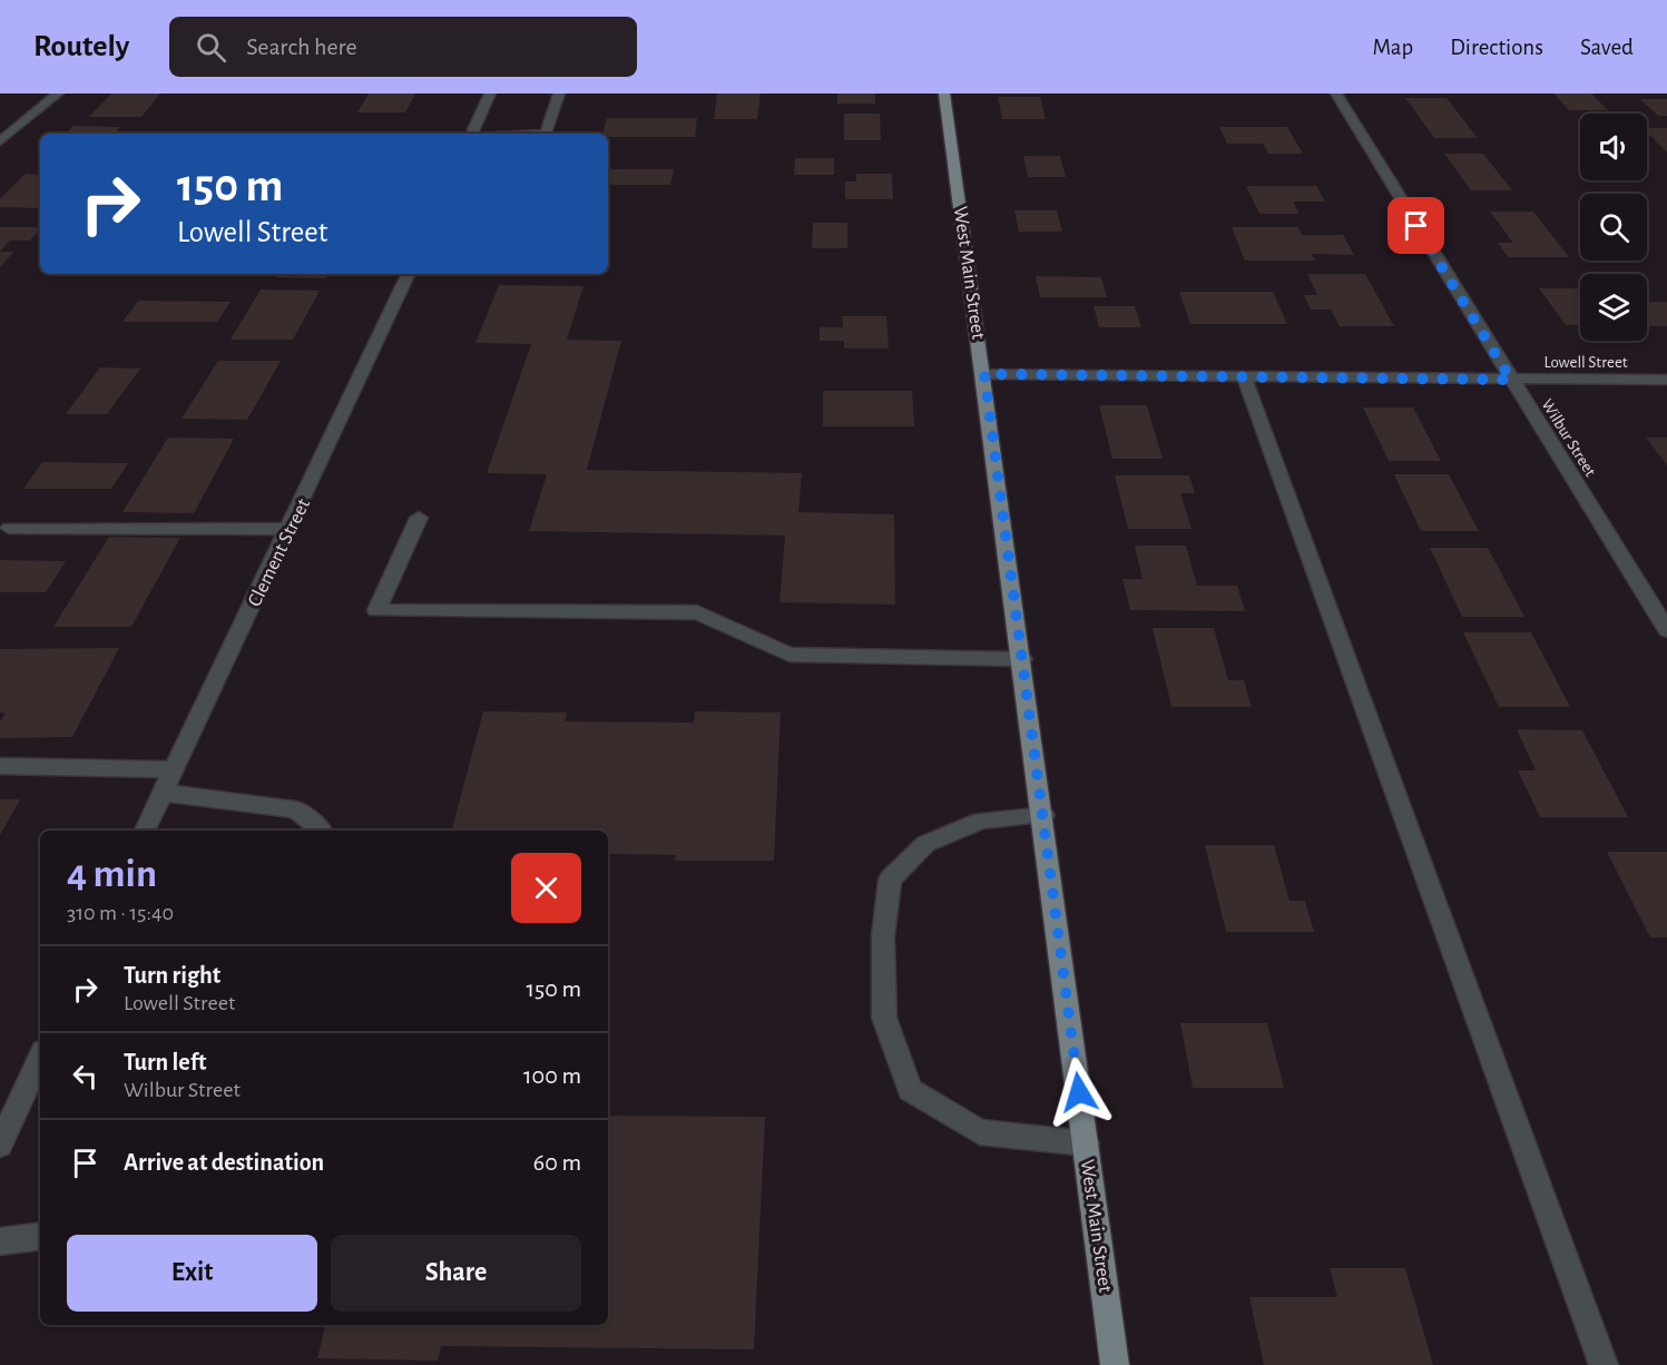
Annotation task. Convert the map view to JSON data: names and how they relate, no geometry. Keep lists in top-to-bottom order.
{
  "streets": {
    "main road": ["West Main Street"],
    "street": ["Lowell Street", "Wilbur Street", "Clement Street"]
  },
  "crossings": [
    ["West Main Street", "Lowell Street"],
    ["Lowell Street", "Wilbur Street"]
  ],
  "page": {
    "header": "Routely",
    "search": "Search here",
    "nav": ["Map", "Directions", "Saved"],
    "turn": ["150 m", "Lowell Street"],
    "heading": ["4 min", "310 m · 15:40"],
    "list": [
      {
        "name": "Turn right",
        "note": "Lowell Street",
        "value": "150 m"
      },
      {
        "name": "Turn left",
        "note": "Wilbur Street",
        "value": "100 m"
      },
      {
        "name": "Arrive at destination",
        "value": "60 m"
      }
    ],
    "buttons": ["Exit", "Share"]
  }
}
